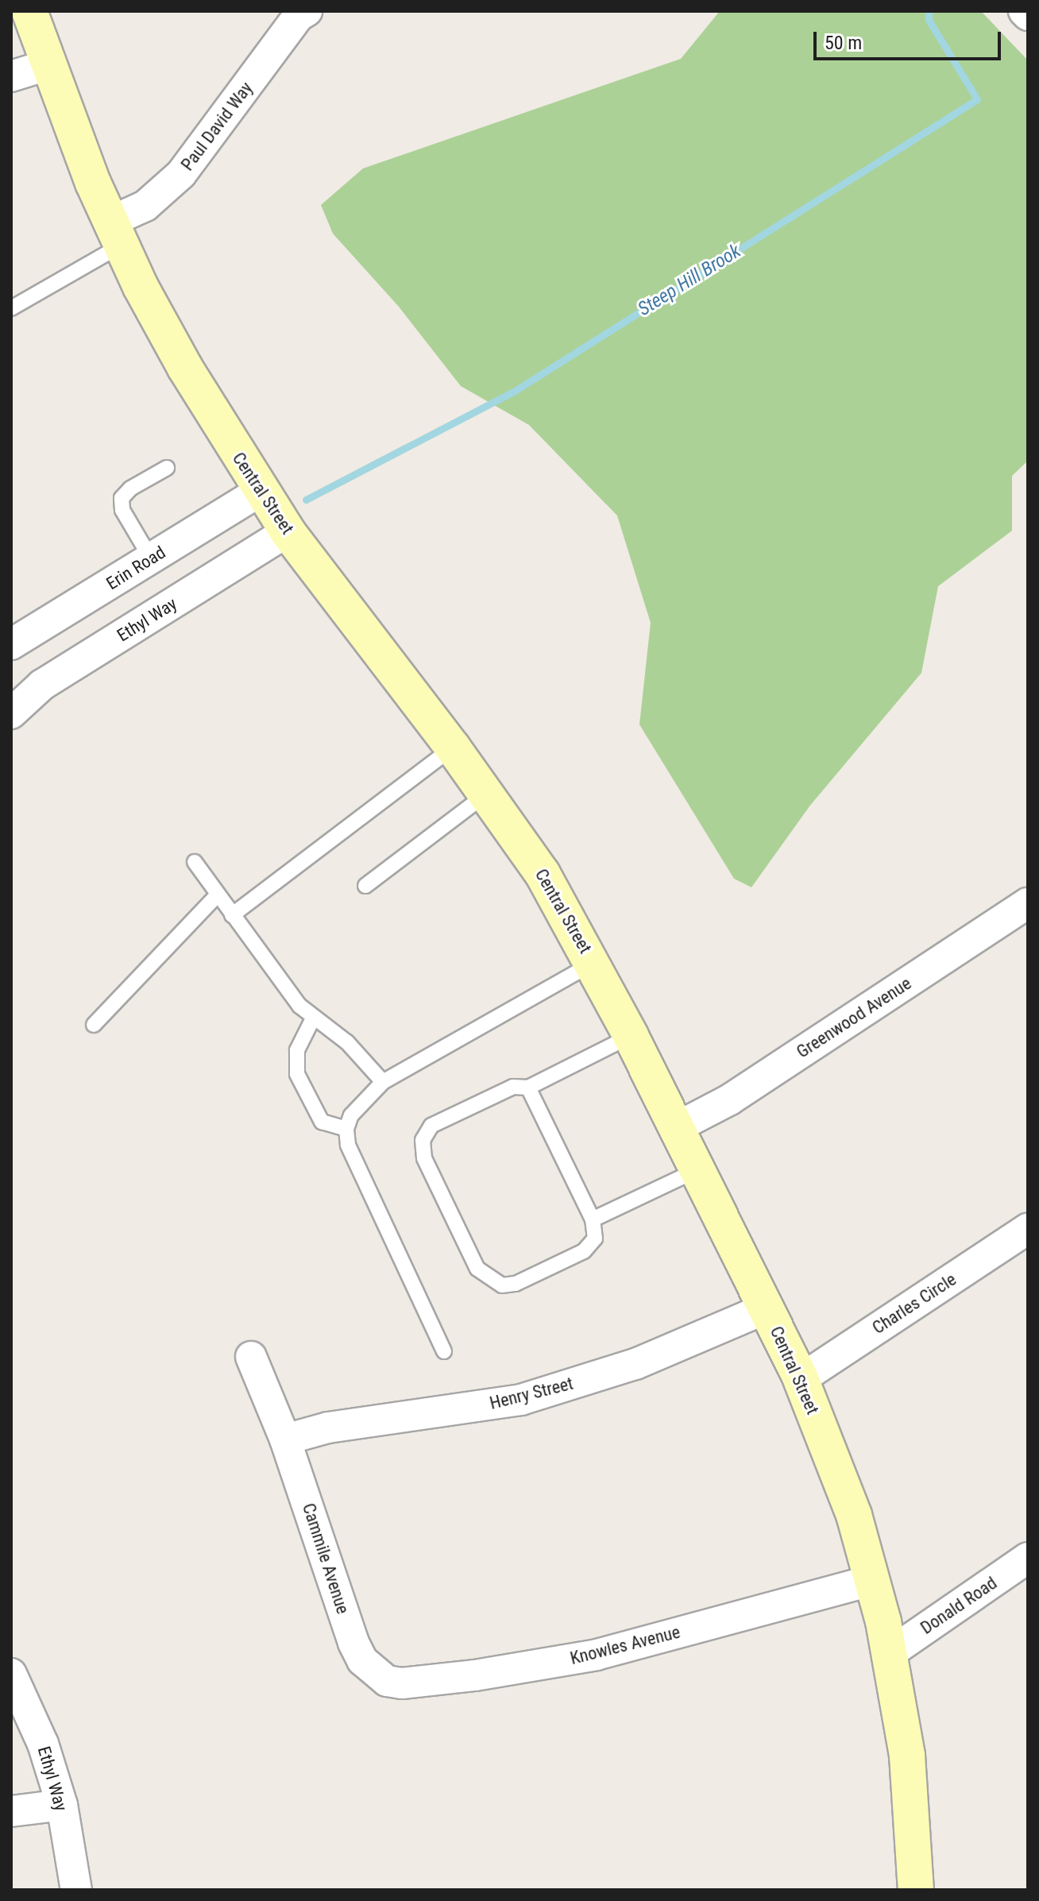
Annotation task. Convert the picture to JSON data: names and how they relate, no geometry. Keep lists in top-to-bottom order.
{
  "streets": {
    "main road": ["Central Street"],
    "street": [
      "Paul David Way",
      "Erin Road",
      "Ethyl Way",
      "Greenwood Avenue",
      "Charles Circle",
      "Henry Street",
      "Cammile Avenue",
      "Donald Road",
      "Knowles Avenue"
    ]
  },
  "crossings": [
    ["Paul David Way", "Central Street"],
    ["Central Street", "Erin Road"],
    ["Central Street", "Ethyl Way"],
    ["Central Street", "Greenwood Avenue"],
    ["Central Street", "Charles Circle"],
    ["Central Street", "Henry Street"],
    ["Central Street", "Donald Road"],
    ["Central Street", "Knowles Avenue"],
    ["Henry Street", "Cammile Avenue"],
    ["Cammile Avenue", "Knowles Avenue"]
  ],
  "water": ["Steep Hill Brook"],
  "scale_bar": "50 m"
}
